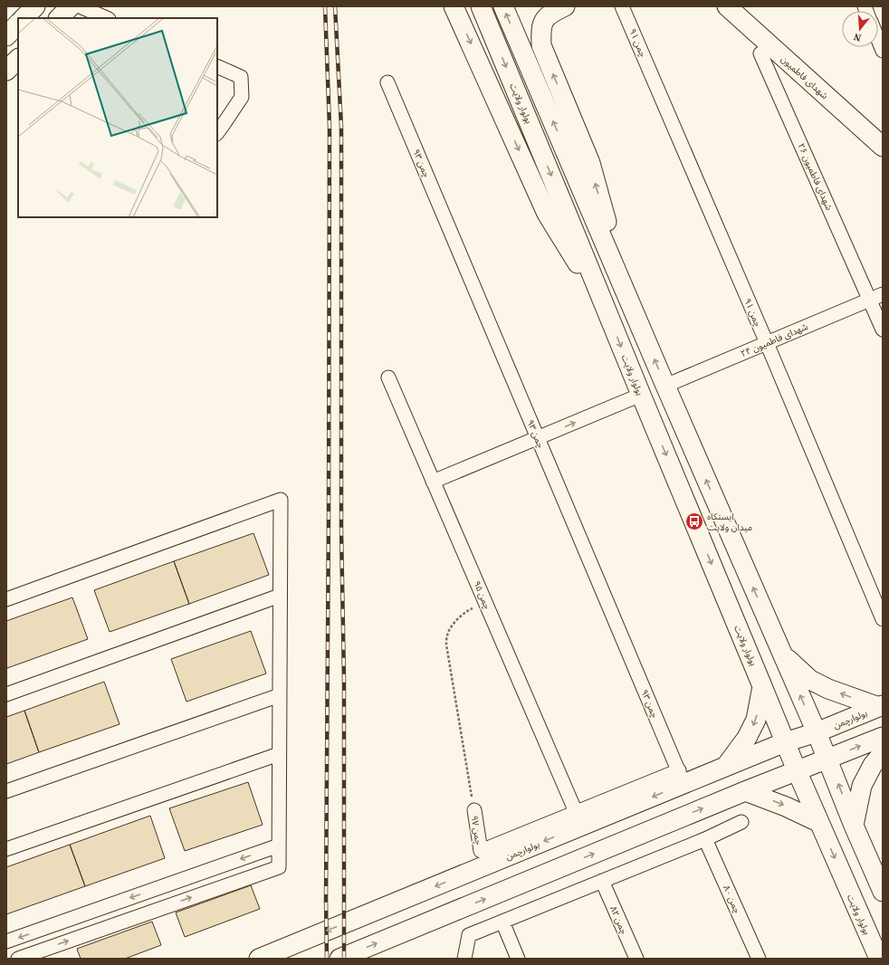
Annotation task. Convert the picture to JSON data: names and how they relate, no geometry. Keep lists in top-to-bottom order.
{
  "streets": {
    "main road": ["شهدای فاطمیون", "بولوار ولایت", "بولوارچمن"],
    "street": [
      "چمن ۹۱",
      "چمن ۹۳",
      "شهدای فاطمیون ۲۶",
      "شهدای فاطمیون ۲۴",
      "چمن ۹۵",
      "چمن ۹۷",
      "چمن ۸۰",
      "چمن ۸۲"
    ]
  },
  "crossings": [
    ["چمن ۹۱", "شهدای فاطمیون ۲۴"],
    ["بولوار ولایت", "بولوارچمن"],
    ["چمن ۹۳", "بولوارچمن"],
    ["شهدای فاطمیون ۲۶", "شهدای فاطمیون ۲۴"],
    ["چمن ۹۵", "چمن ۹۷"]
  ],
  "places": {
    "bus stop": ["ایستکاه میدان ولایت"]
  },
  "north": "bottom"
}
